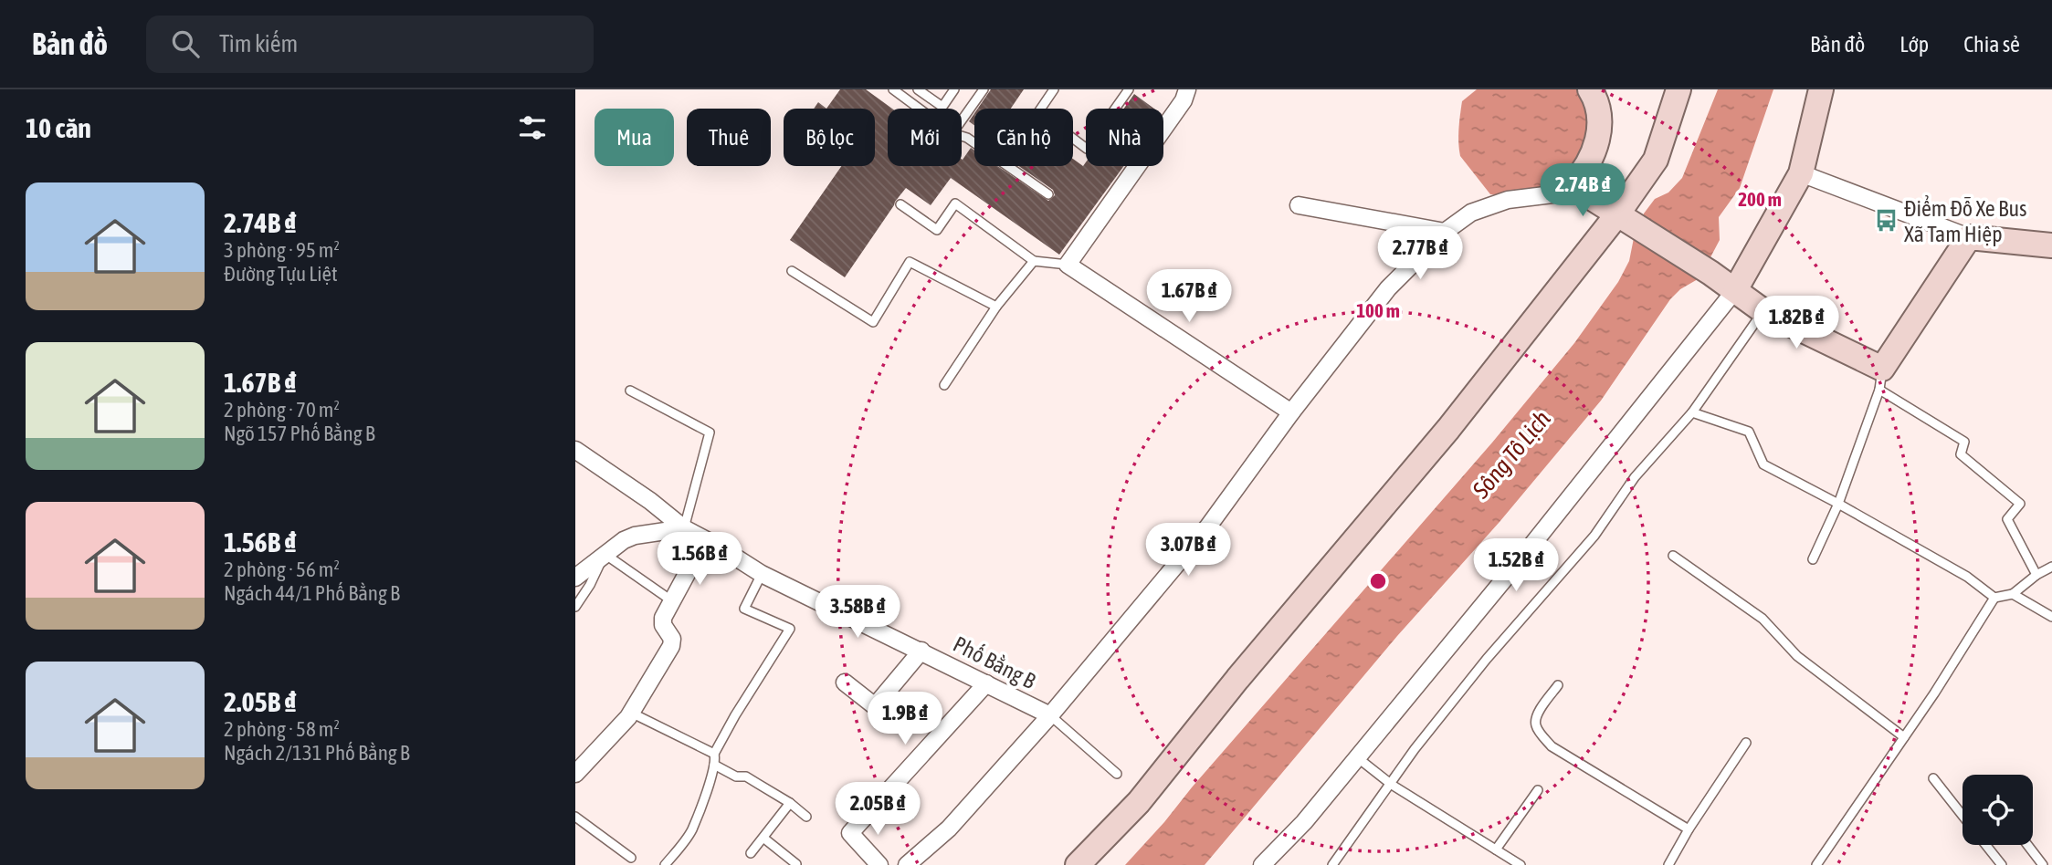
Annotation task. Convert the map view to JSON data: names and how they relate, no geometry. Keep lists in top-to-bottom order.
{
  "streets": {
    "street": ["Phố Bằng B"]
  },
  "water": ["Sông Tô Lịch"],
  "places": {
    "bus stop": ["Điểm Đỗ Xe Bus Xã Tam Hiệp"]
  },
  "page": {
    "header": "Bản đồ",
    "search": "Tìm kiếm",
    "nav": ["Bản đồ", "Lớp", "Chia sẻ"],
    "heading": "10 căn",
    "chip": [
      "Mua",
      "Thuê",
      "Bộ lọc",
      "Mới",
      "Căn hộ",
      "Nhà"
    ],
    "price": [
      "2.74B ₫",
      "2.77B ₫",
      "1.67B ₫",
      "1.82B ₫",
      "3.07B ₫",
      "1.56B ₫",
      "1.52B ₫",
      "3.58B ₫",
      "1.9B ₫",
      "2.05B ₫"
    ],
    "list": [
      {
        "name": "2.74B ₫",
        "note": "3 phòng · 95 m² · Đường Tựu Liệt"
      },
      {
        "name": "1.67B ₫",
        "note": "2 phòng · 70 m² · Ngõ 157 Phố Bằng B"
      },
      {
        "name": "1.56B ₫",
        "note": "2 phòng · 56 m² · Ngách 44/1 Phố Bằng B"
      },
      {
        "name": "2.05B ₫",
        "note": "2 phòng · 58 m² · Ngách 2/131 Phố Bằng B"
      }
    ]
  },
  "rings": ["200 m", "100 m"]
}
